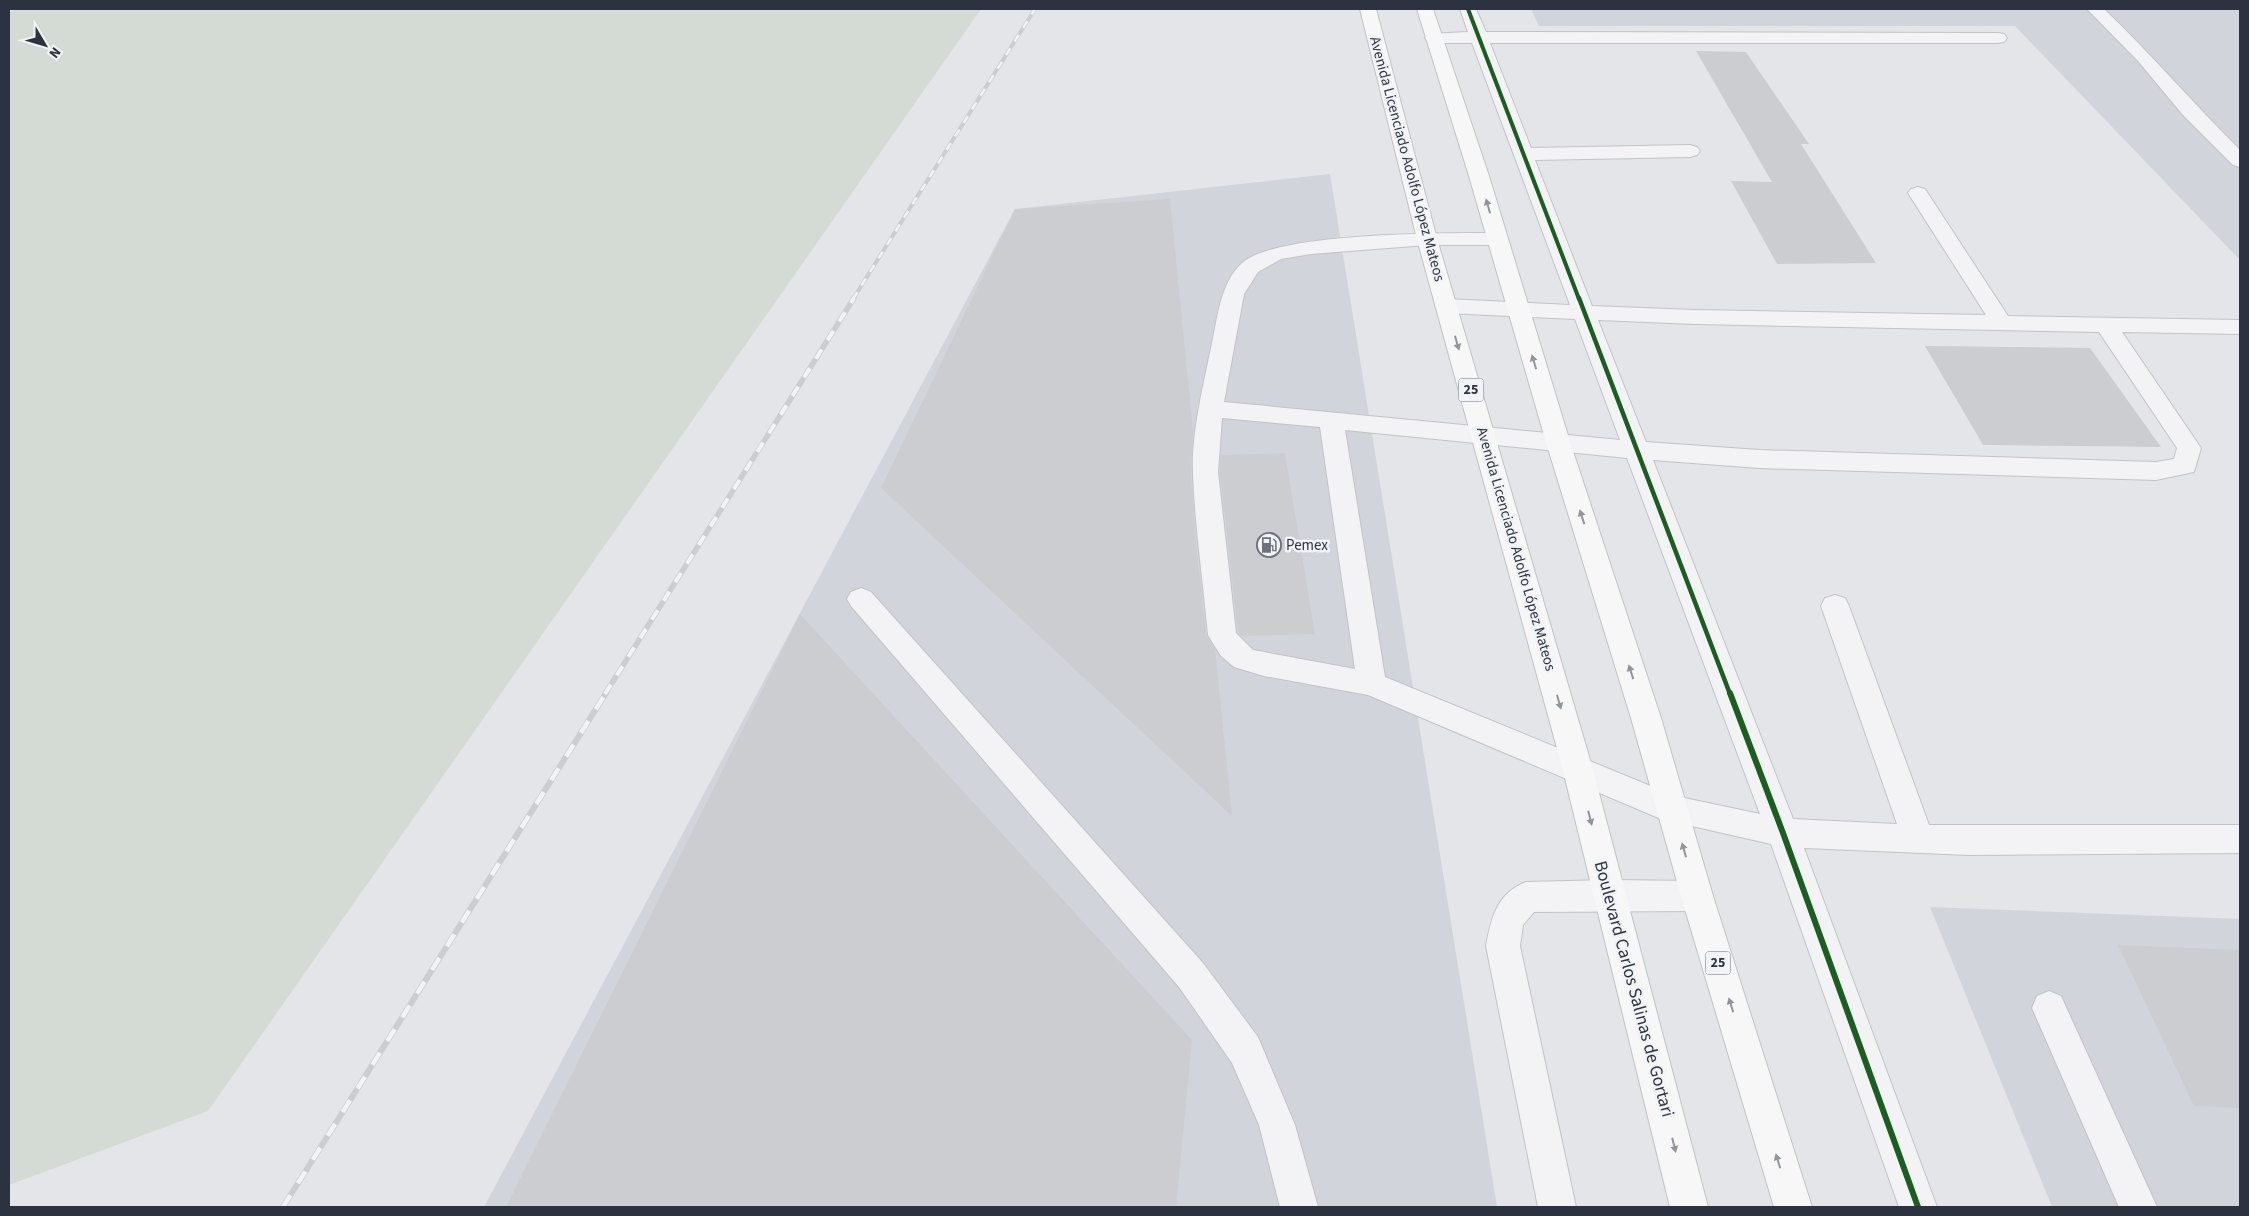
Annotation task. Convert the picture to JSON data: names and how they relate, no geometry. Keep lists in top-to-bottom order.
{
  "streets": {
    "main road": ["Avenida Licenciado Adolfo López Mateos", "25", "Boulevard Carlos Salinas de Gortari"]
  },
  "crossings": [
    ["Avenida Licenciado Adolfo López Mateos", "Boulevard Carlos Salinas de Gortari"]
  ],
  "places": {
    "fuel station": ["Pemex"]
  },
  "north": "bottom right"
}
